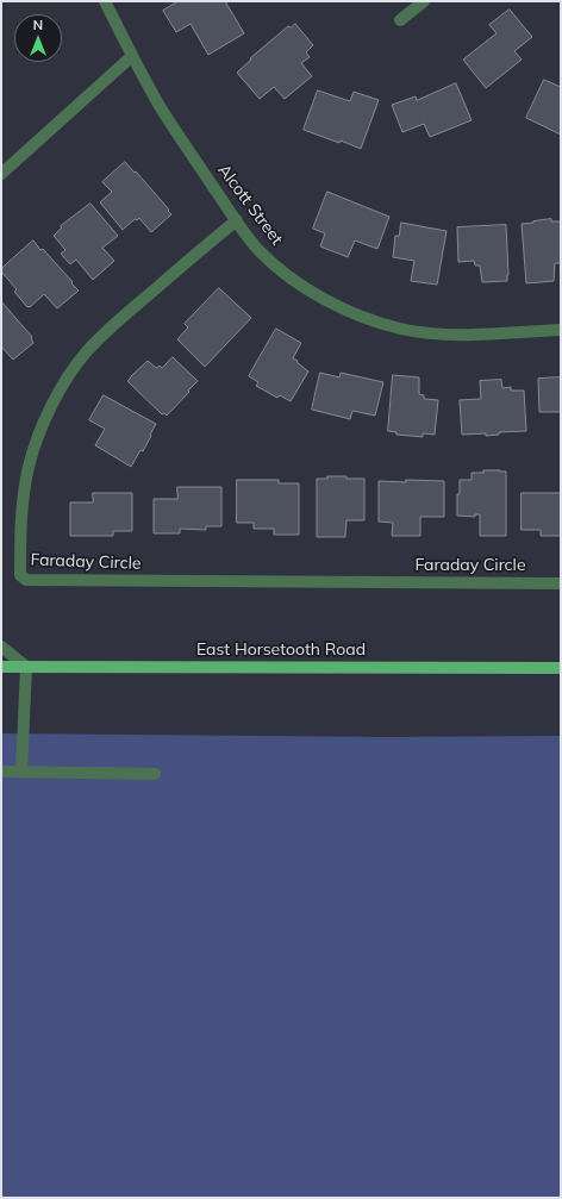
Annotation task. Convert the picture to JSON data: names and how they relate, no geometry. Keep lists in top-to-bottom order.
{
  "streets": {
    "main road": ["East Horsetooth Road"],
    "street": ["Alcott Street", "Faraday Circle"]
  },
  "crossings": [
    ["Alcott Street", "Faraday Circle"]
  ],
  "north": "top"
}
